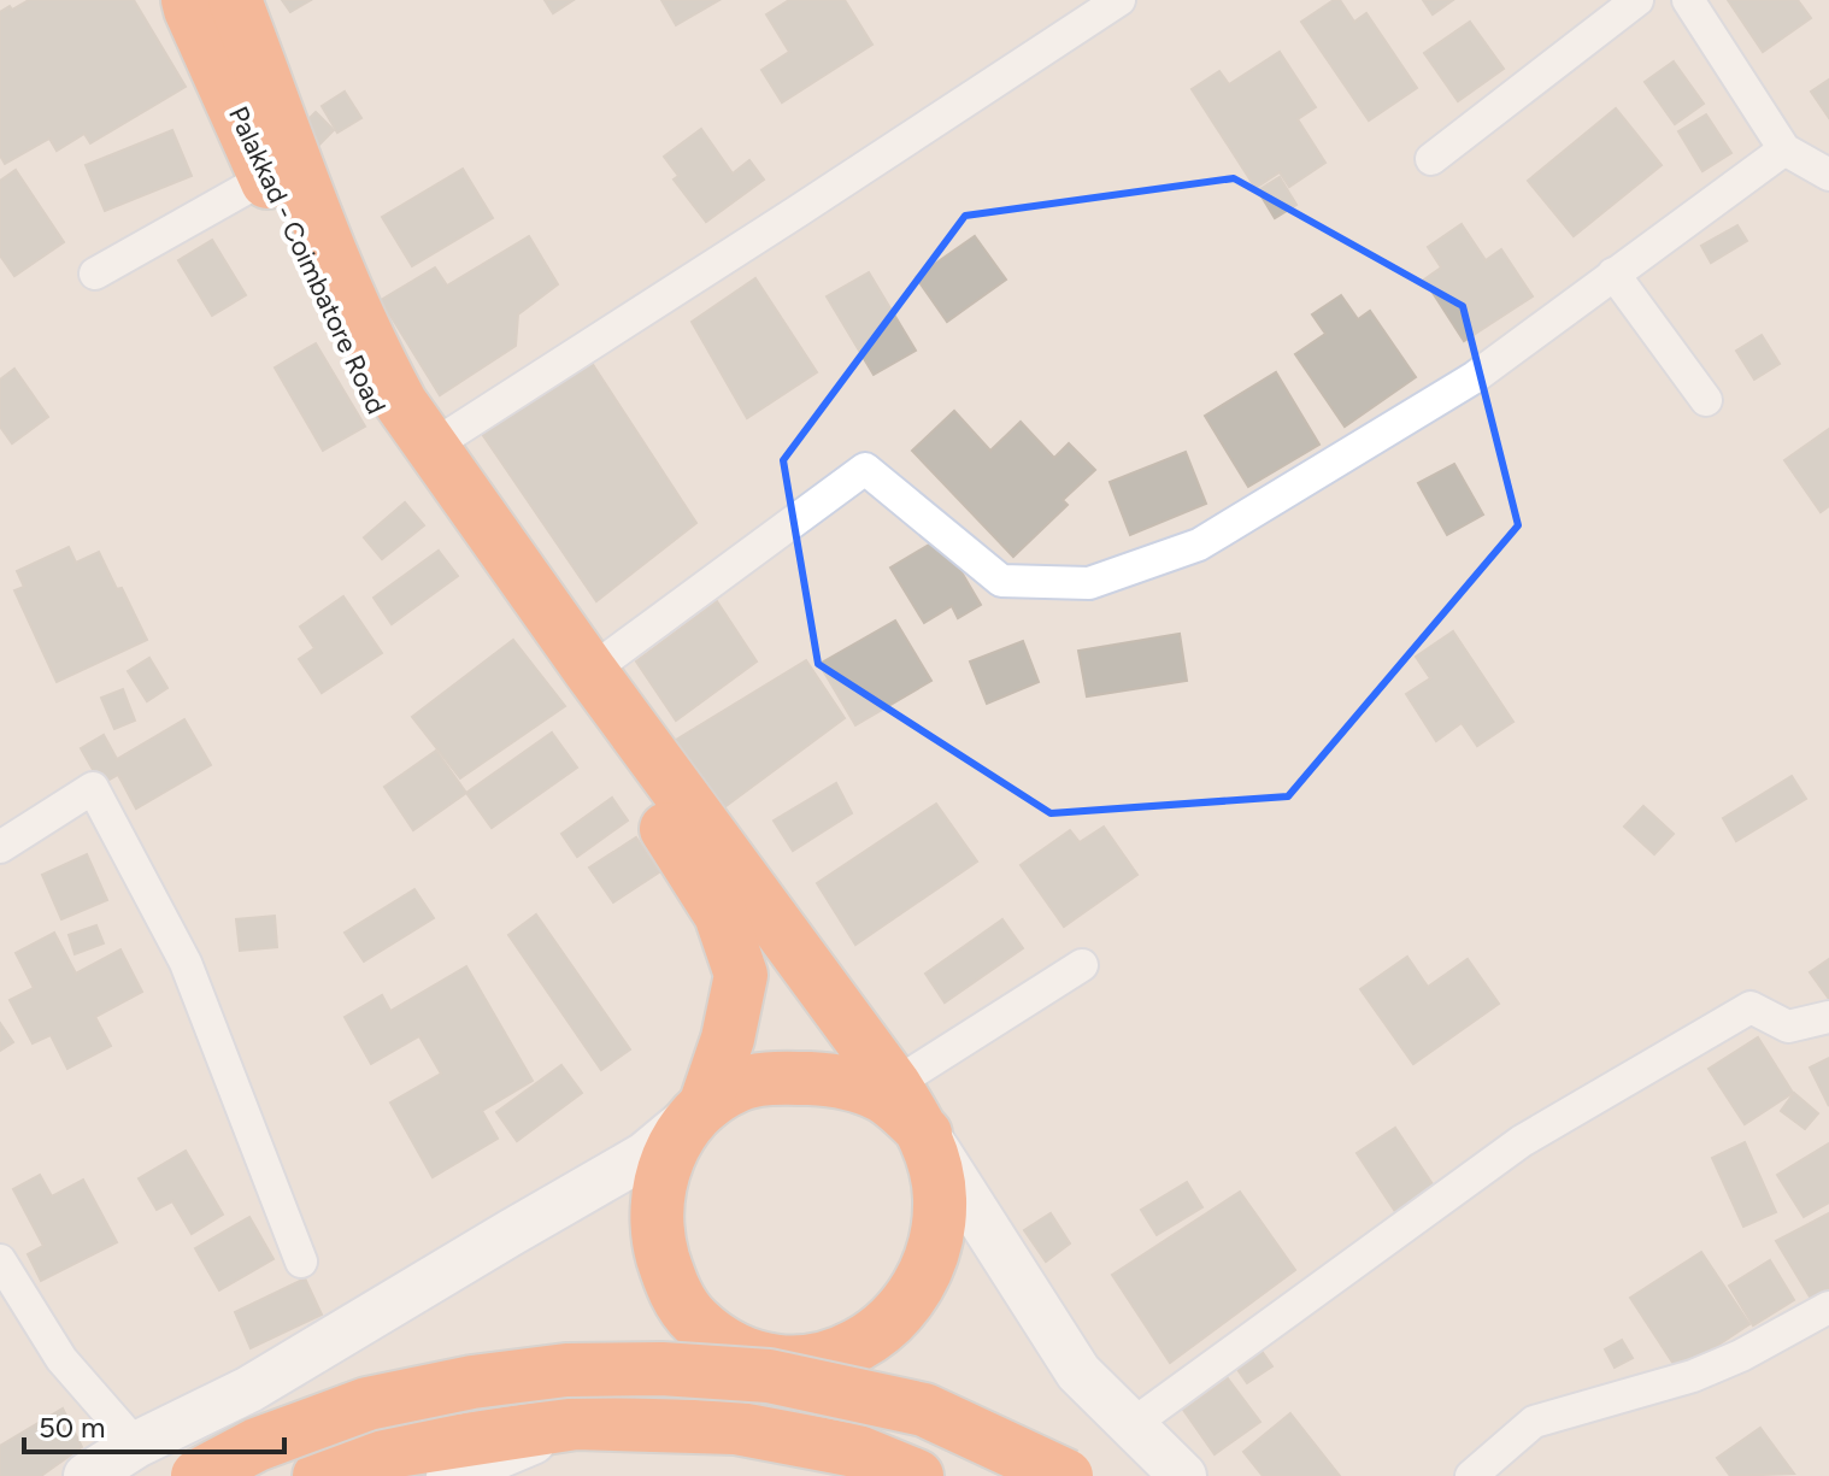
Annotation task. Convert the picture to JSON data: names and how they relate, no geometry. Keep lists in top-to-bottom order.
{
  "streets": {
    "highway": ["Palakkad - Coimbatore Road"]
  },
  "scale_bar": "50 m"
}
